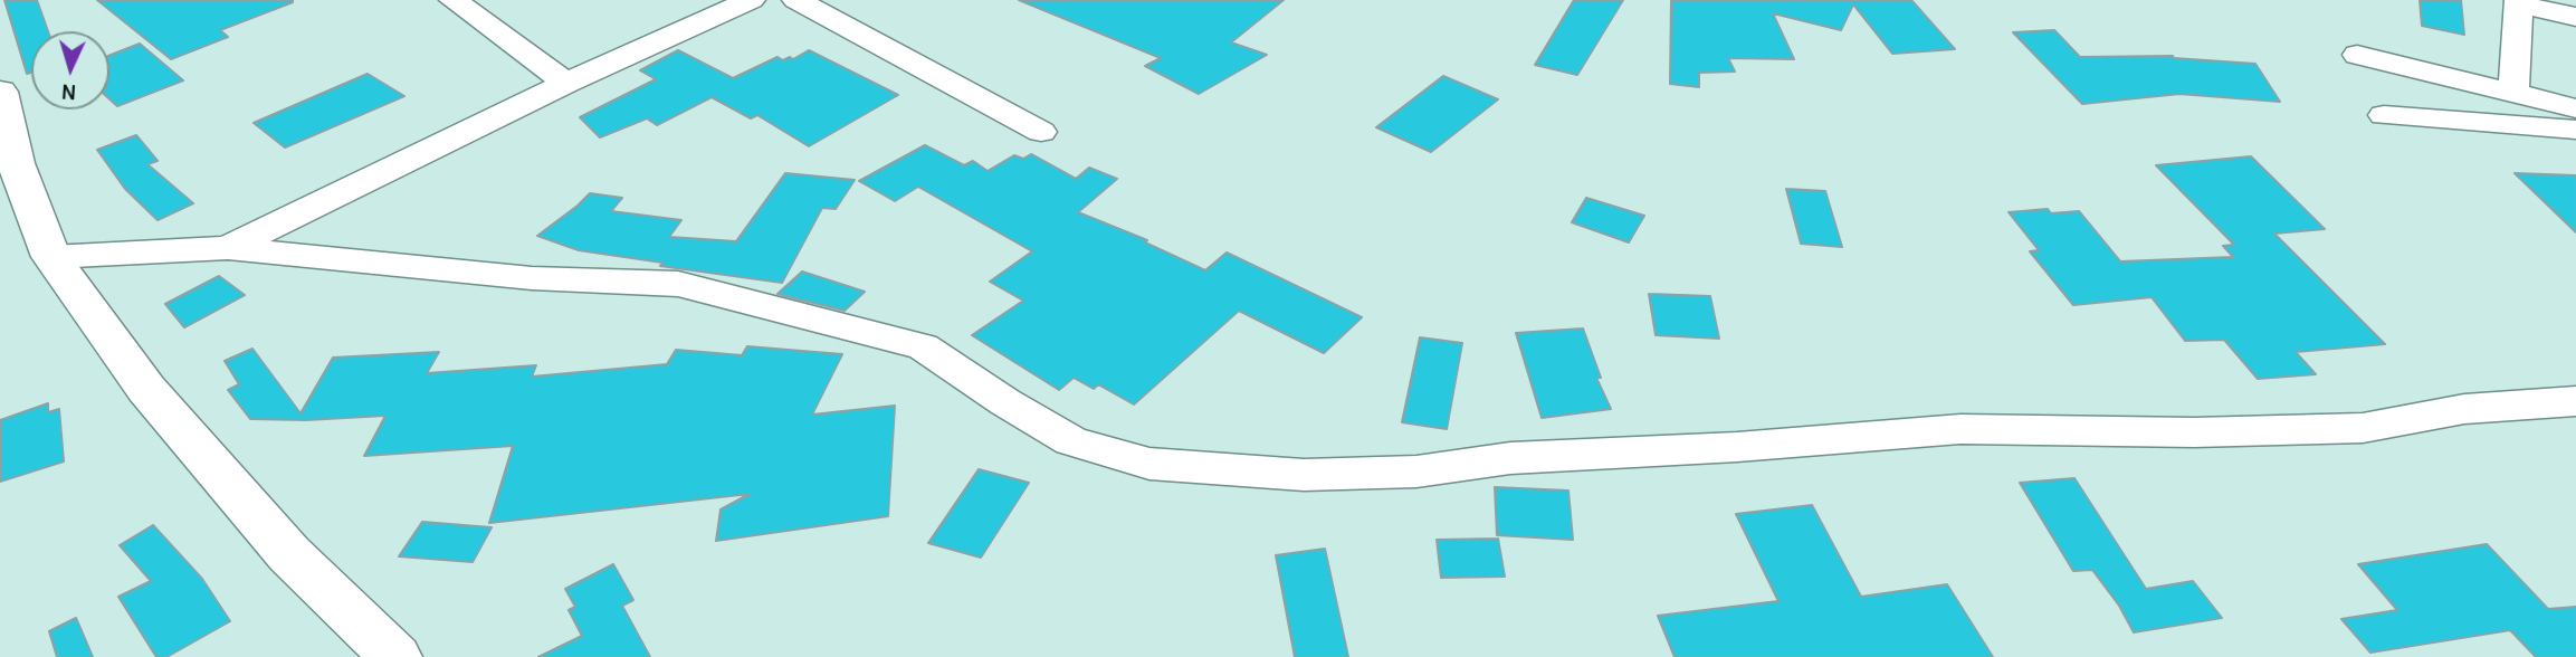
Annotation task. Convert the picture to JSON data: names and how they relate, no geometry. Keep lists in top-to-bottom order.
{
  "north": "bottom"
}
